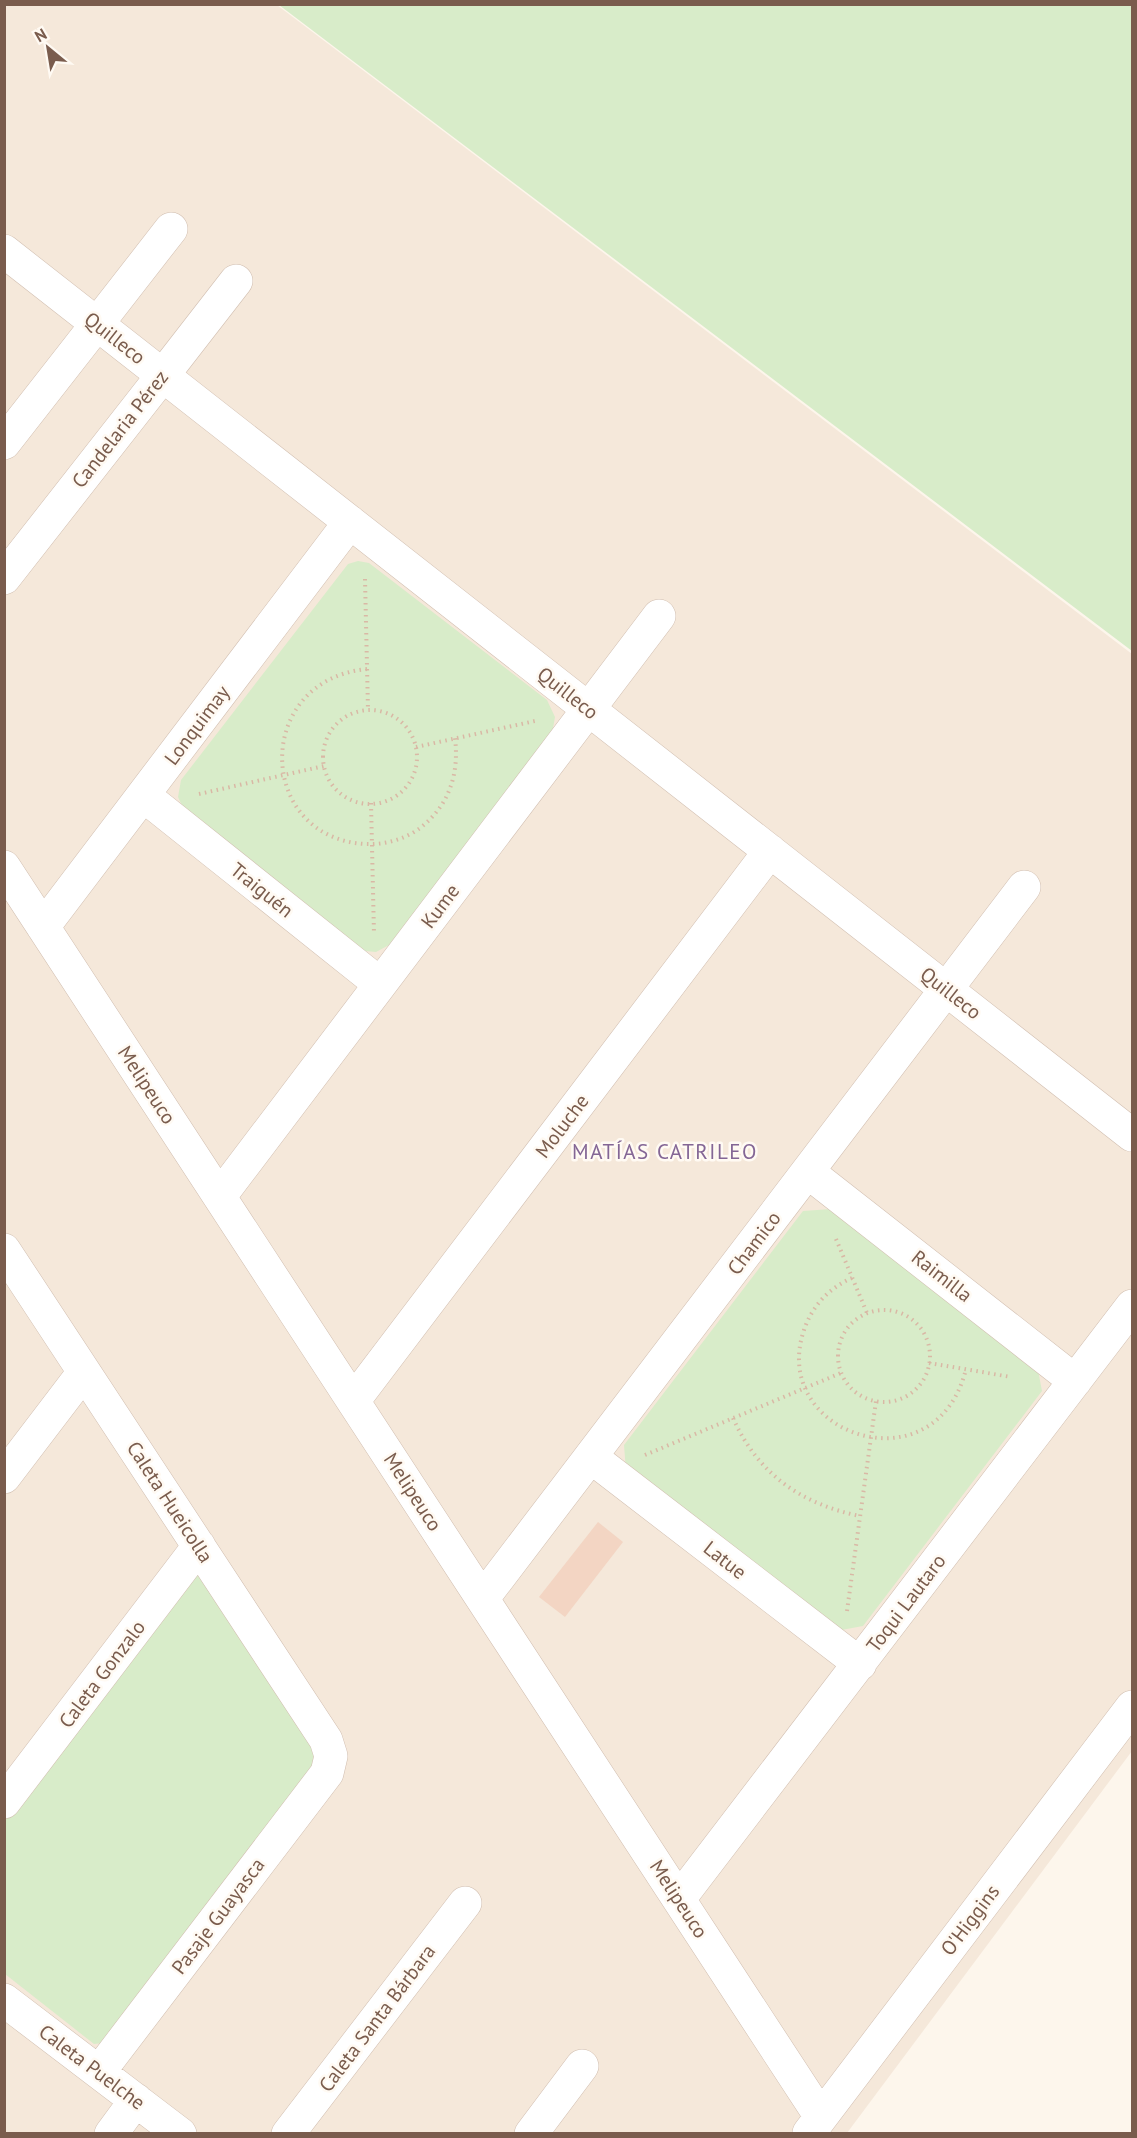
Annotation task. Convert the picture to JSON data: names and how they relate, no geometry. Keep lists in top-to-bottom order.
{
  "streets": {
    "street": [
      "Quilleco",
      "Candelaria Pérez",
      "Lonquimay",
      "Traiguén",
      "Kume",
      "Melipeuco",
      "Moluche",
      "Chamico",
      "Raimilla",
      "Caleta Hueicolla",
      "Latue",
      "Toqui Lautaro",
      "Caleta Gonzalo",
      "Pasaje Guayasca",
      "O'Higgins",
      "Caleta Santa Bárbara",
      "Caleta Puelche"
    ]
  },
  "crossings": [
    ["Quilleco", "Candelaria Pérez"],
    ["Quilleco", "Lonquimay"],
    ["Quilleco", "Kume"],
    ["Quilleco", "Moluche"],
    ["Quilleco", "Chamico"],
    ["Lonquimay", "Traiguén"],
    ["Lonquimay", "Melipeuco"],
    ["Traiguén", "Kume"],
    ["Kume", "Melipeuco"],
    ["Melipeuco", "Moluche"],
    ["Melipeuco", "Chamico"],
    ["Melipeuco", "Toqui Lautaro"],
    ["Melipeuco", "O'Higgins"],
    ["Chamico", "Raimilla"],
    ["Chamico", "Latue"],
    ["Raimilla", "Toqui Lautaro"],
    ["Caleta Hueicolla", "Caleta Gonzalo"],
    ["Caleta Hueicolla", "Pasaje Guayasca"],
    ["Latue", "Toqui Lautaro"],
    ["Pasaje Guayasca", "Caleta Puelche"]
  ],
  "districts": ["MATÍAS CATRILEO"],
  "north": "top left"
}
